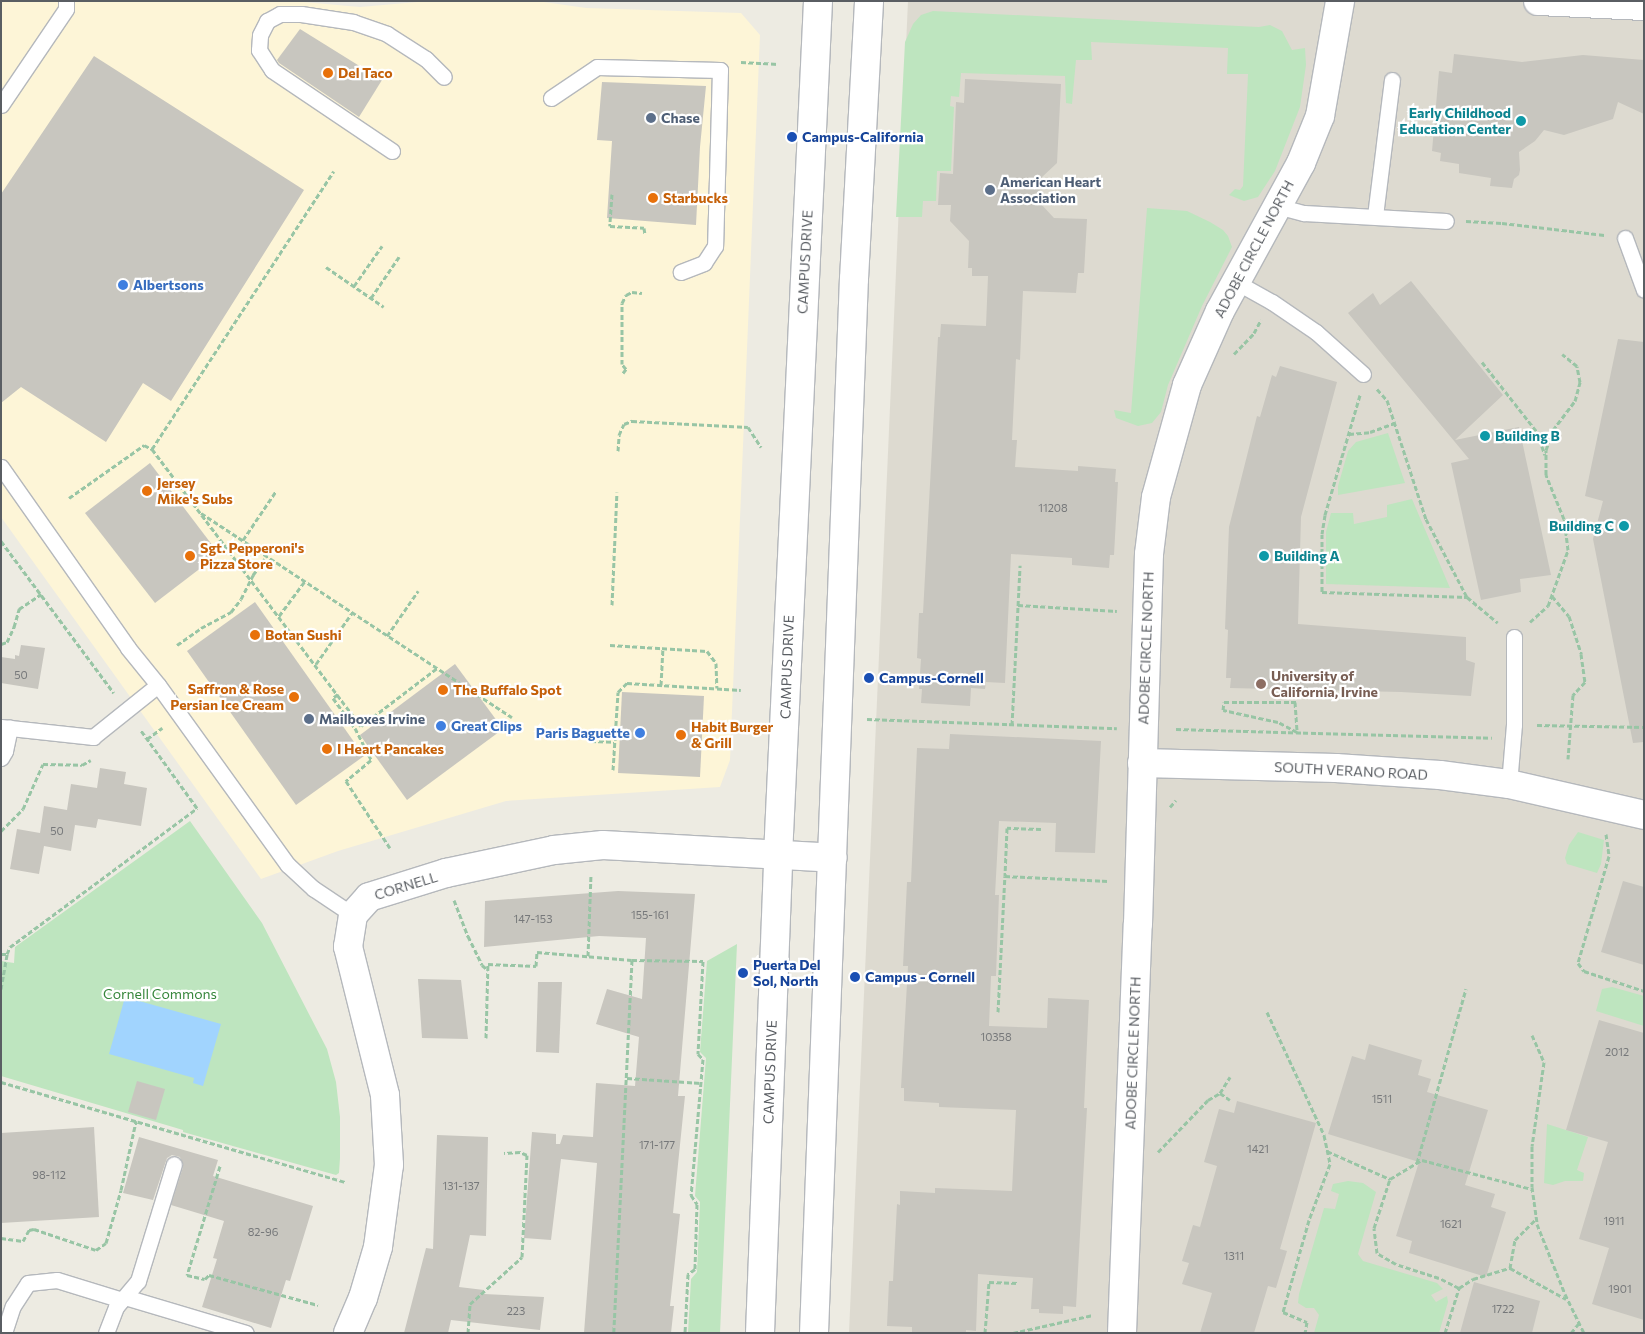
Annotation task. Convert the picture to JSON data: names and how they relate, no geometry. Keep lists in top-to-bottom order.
{
  "streets": {
    "street": [
      "ADOBE CIRCLE NORTH",
      "CAMPUS DRIVE",
      "SOUTH VERANO ROAD",
      "CORNELL"
    ]
  },
  "crossings": [
    ["ADOBE CIRCLE NORTH", "SOUTH VERANO ROAD"],
    ["CAMPUS DRIVE", "CORNELL"]
  ],
  "parks": ["Cornell Commons"],
  "places": [
    "Del Taco",
    "Chase",
    "Early Childhood Education Center",
    "Campus-California",
    "American Heart Association",
    "Starbucks",
    "Albertsons",
    "Building B",
    "Jersey Mike's Subs",
    "Building C",
    "Sgt. Pepperoni's Pizza Store",
    "Building A",
    "Botan Sushi",
    "Campus-Cornell",
    "University of California, Irvine",
    "The Buffalo Spot",
    "Saffron & Rose Persian Ice Cream",
    "Mailboxes Irvine",
    "Great Clips",
    "Paris Baguette",
    "Habit Burger & Grill",
    "I Heart Pancakes",
    "Puerta Del Sol, North",
    "Campus - Cornell"
  ],
  "house_numbers": [
    "11208",
    "50",
    "50",
    "155-161",
    "147-153",
    "10358",
    "2012",
    "1511",
    "171-177",
    "1421",
    "98-112",
    "131-137",
    "1911",
    "1621",
    "82-96",
    "1311",
    "1901",
    "1722",
    "223"
  ]
}
